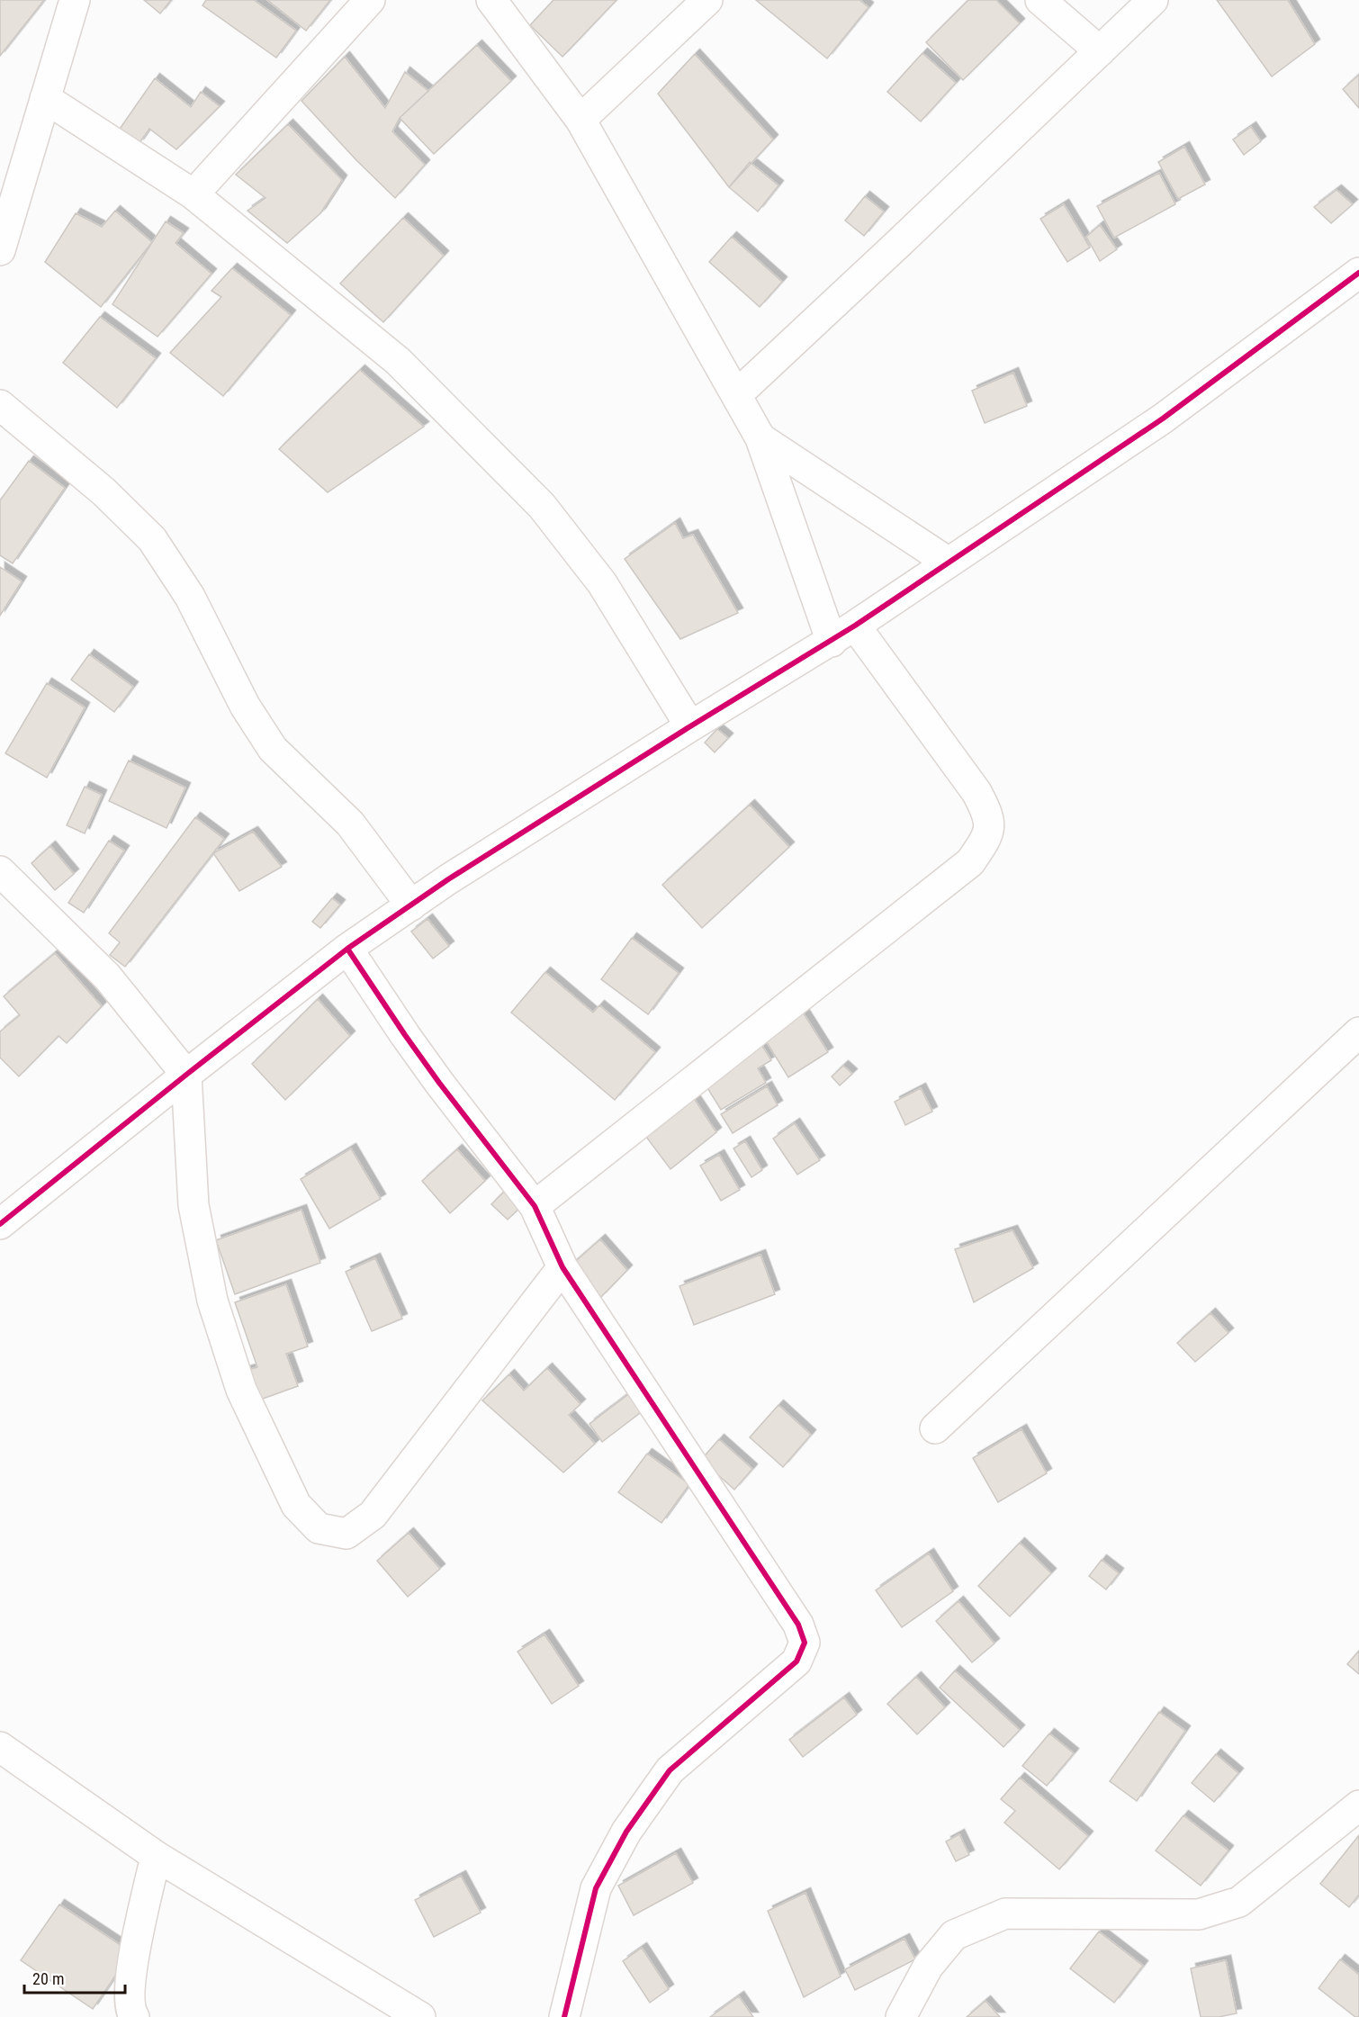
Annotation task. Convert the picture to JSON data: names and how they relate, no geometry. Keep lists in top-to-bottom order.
{
  "scale_bar": "20 m"
}
